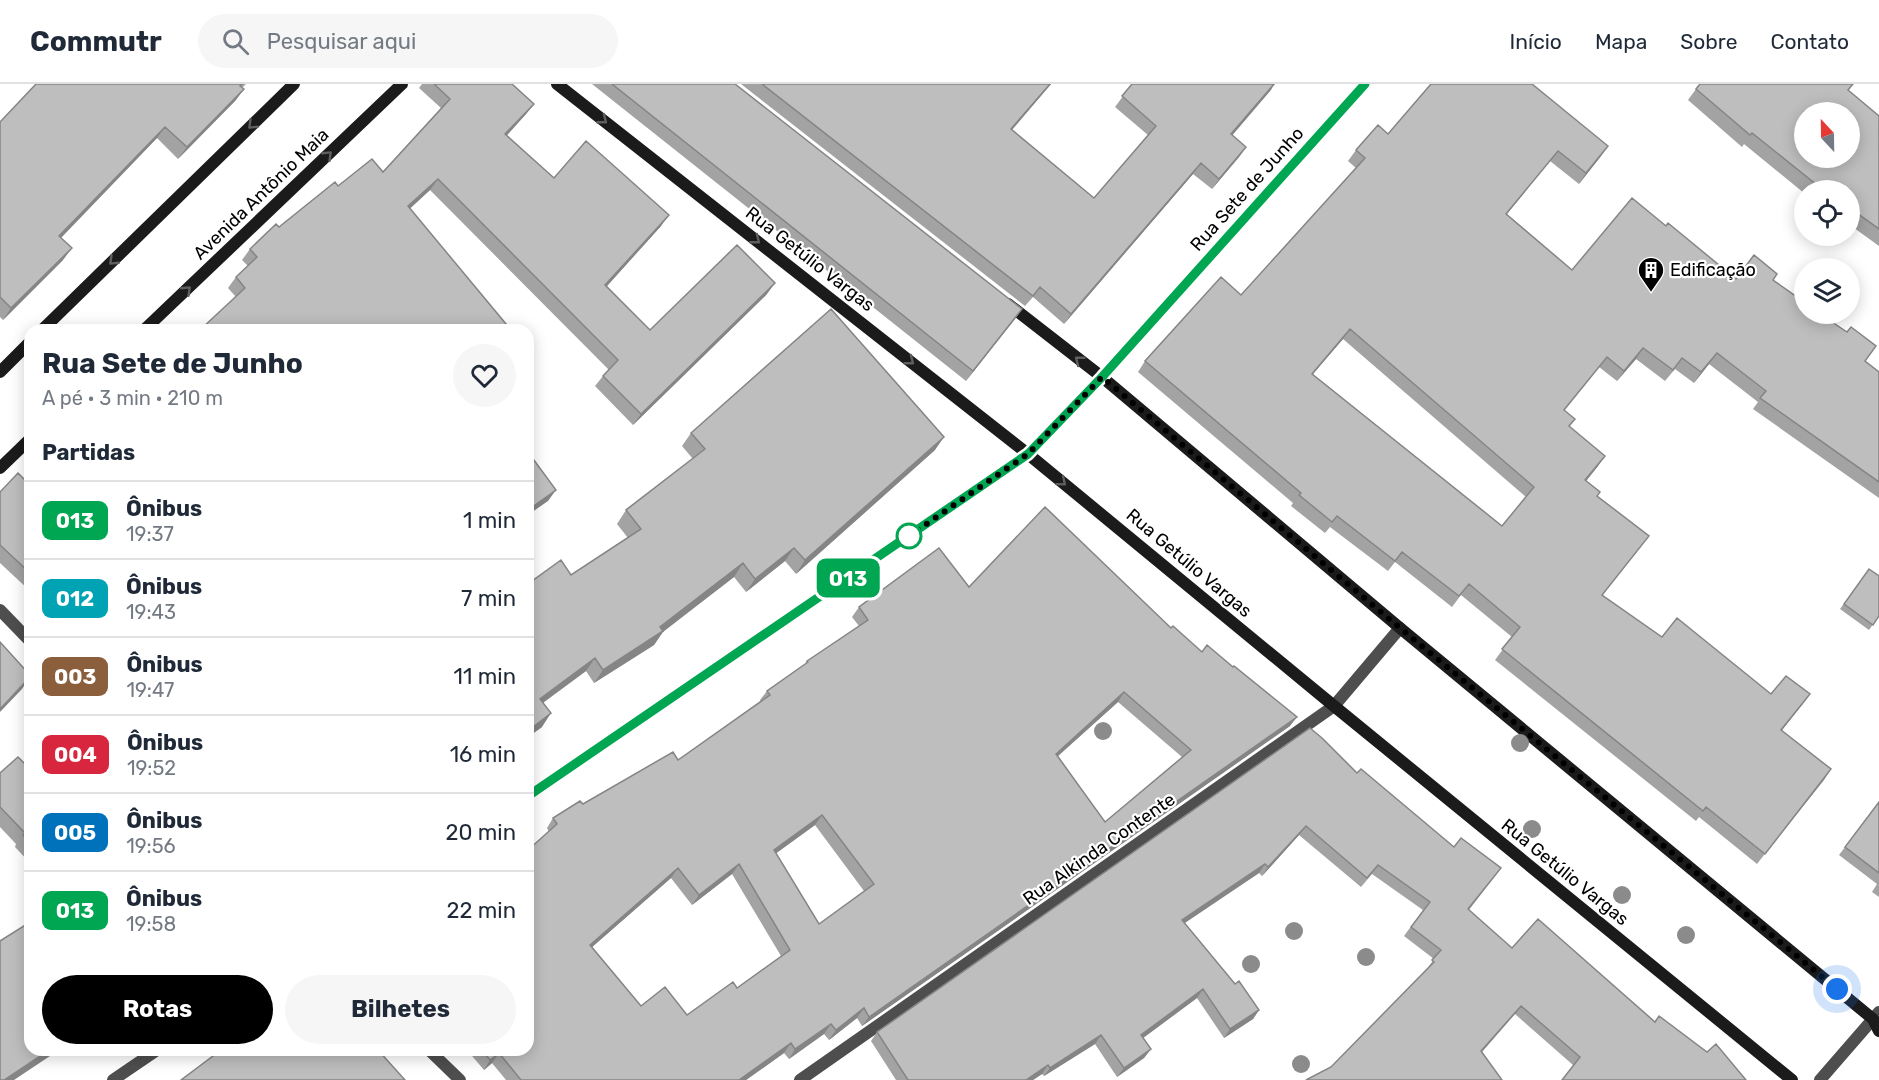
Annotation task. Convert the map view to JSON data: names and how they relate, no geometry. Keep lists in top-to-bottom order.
{
  "streets": {
    "street": [
      "Rua Sete de Junho",
      "Avenida Antônio Maia",
      "Rua Getúlio Vargas",
      "Rua Alkinda Contente"
    ]
  },
  "crossings": [
    ["Rua Sete de Junho", "Rua Getúlio Vargas"],
    ["Rua Getúlio Vargas", "Rua Alkinda Contente"]
  ],
  "places": {
    "building": ["Edificação"]
  },
  "lines": ["bus line 013"],
  "north": "top",
  "page": {
    "header": "Commutr",
    "search": "Pesquisar aqui",
    "nav": [
      "Início",
      "Mapa",
      "Sobre",
      "Contato"
    ],
    "on_map": "013",
    "heading": [
      ["Rua Sete de Junho", "A pé · 3 min · 210 m"],
      "Partidas"
    ],
    "list": [
      {
        "mark": "013",
        "name": "Ônibus",
        "note": "19:37",
        "value": "1 min"
      },
      {
        "mark": "012",
        "name": "Ônibus",
        "note": "19:43",
        "value": "7 min"
      },
      {
        "mark": "003",
        "name": "Ônibus",
        "note": "19:47",
        "value": "11 min"
      },
      {
        "mark": "004",
        "name": "Ônibus",
        "note": "19:52",
        "value": "16 min"
      },
      {
        "mark": "005",
        "name": "Ônibus",
        "note": "19:56",
        "value": "20 min"
      },
      {
        "mark": "013",
        "name": "Ônibus",
        "note": "19:58",
        "value": "22 min"
      }
    ],
    "buttons": ["Rotas", "Bilhetes"]
  }
}
